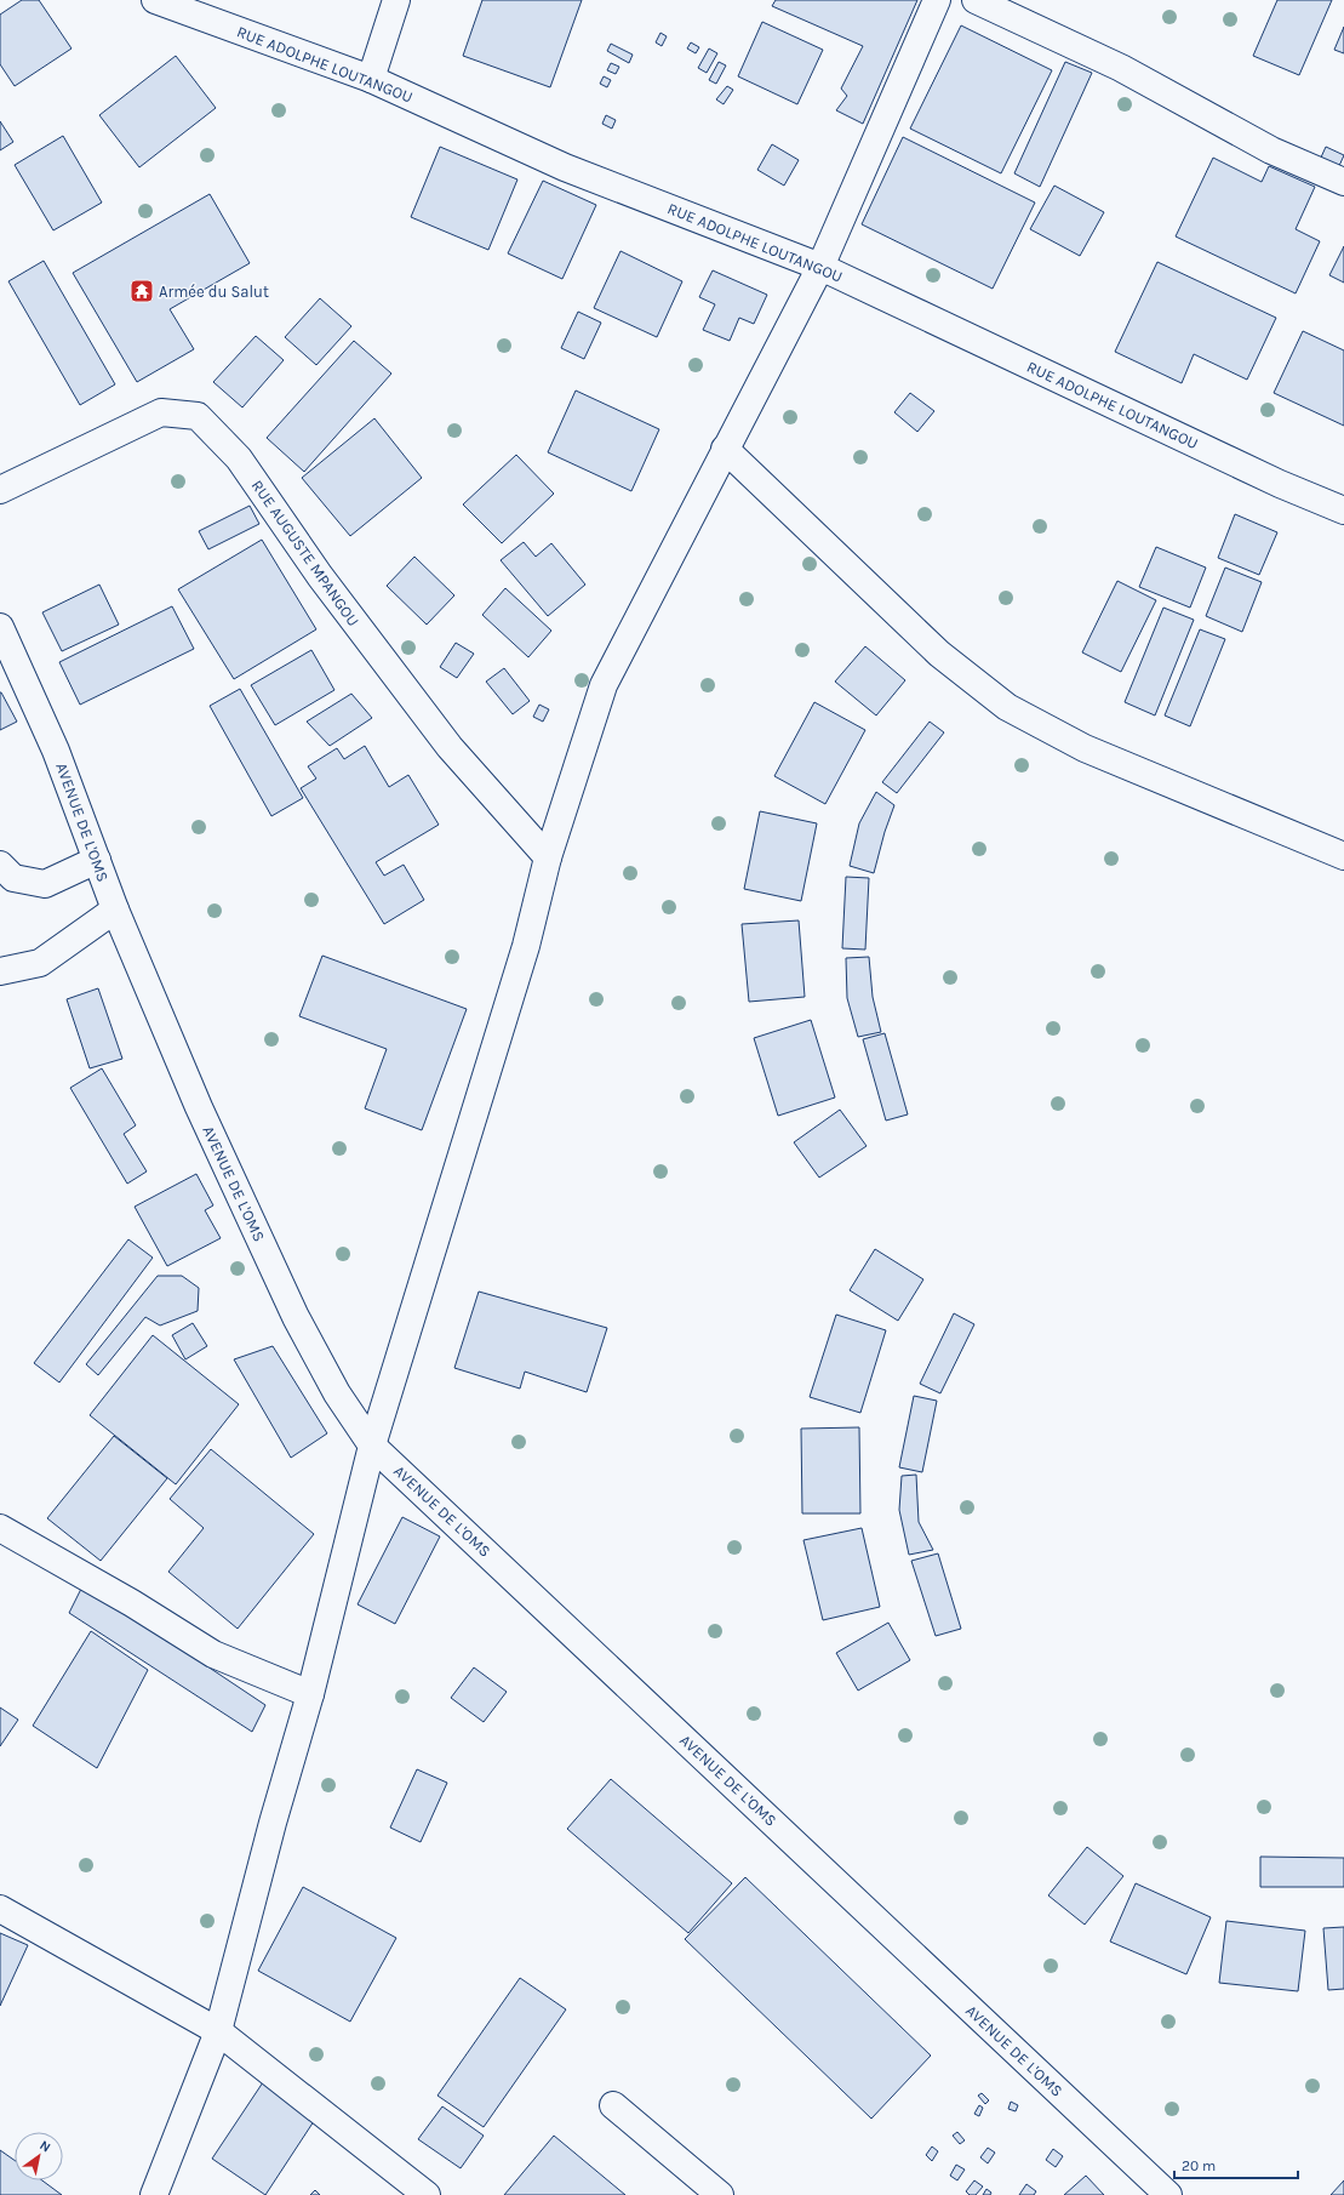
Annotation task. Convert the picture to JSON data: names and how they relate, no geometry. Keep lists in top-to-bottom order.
{
  "streets": {
    "street": ["RUE ADOLPHE LOUTANGOU", "RUE AUGUSTE MPANGOU", "AVENUE DE L'OMS"]
  },
  "places": {
    "temple": ["Armée du Salut"]
  },
  "scale_bar": "20 m",
  "north": "top right"
}
